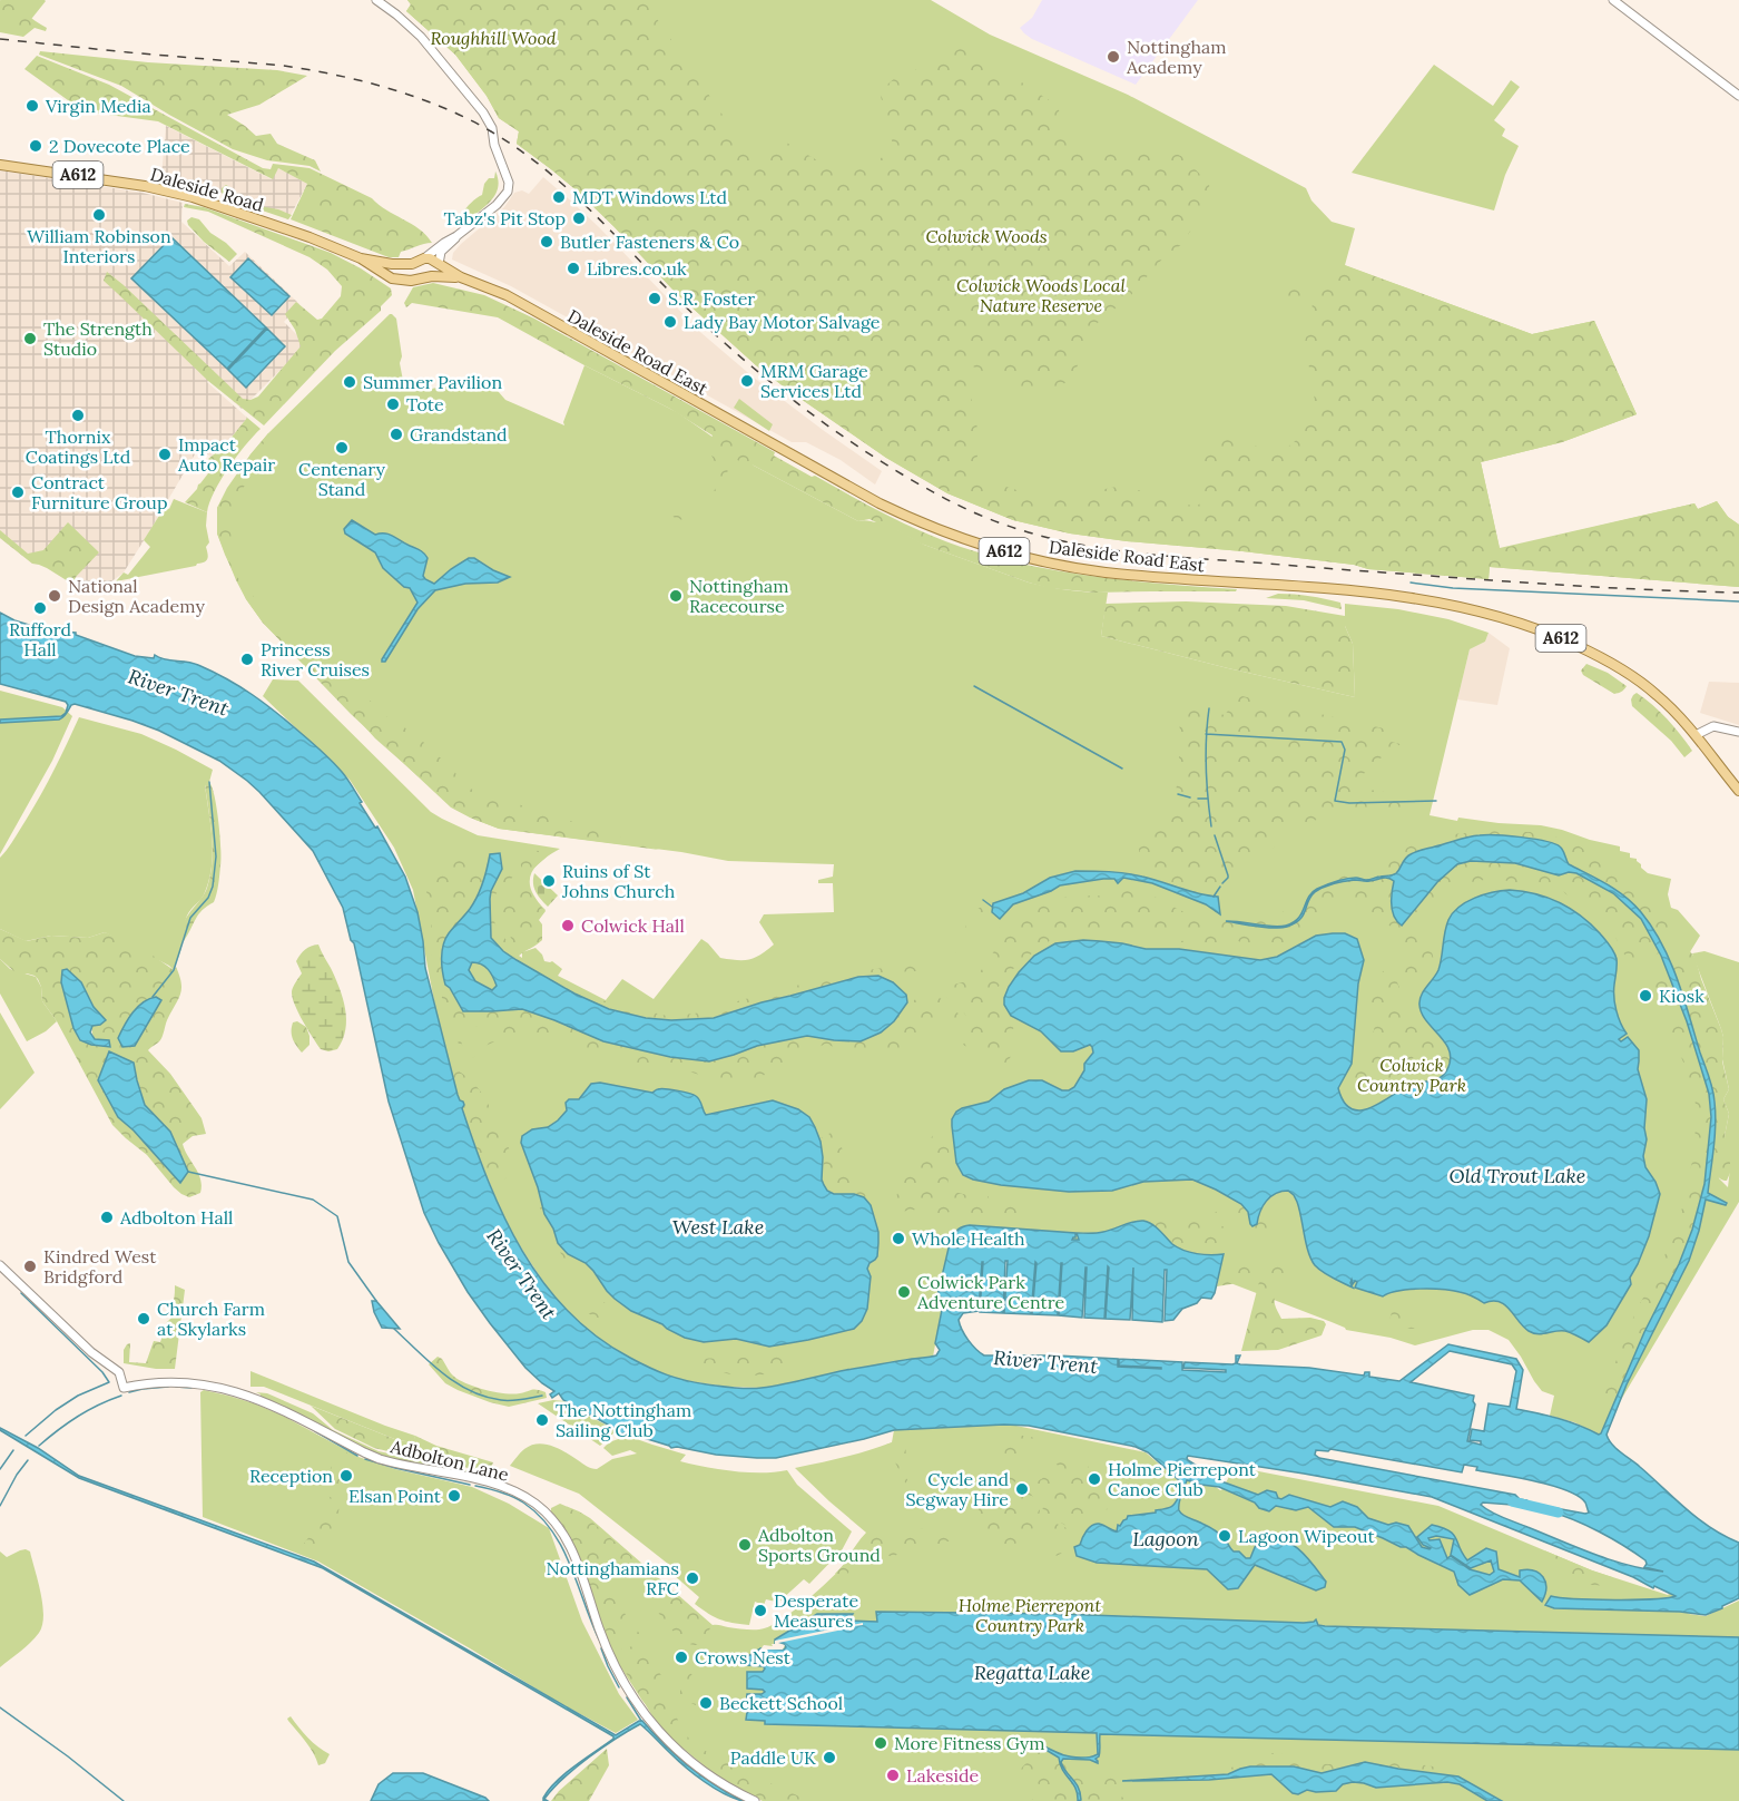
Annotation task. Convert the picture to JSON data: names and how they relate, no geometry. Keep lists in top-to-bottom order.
{
  "streets": {
    "main road": ["A612", "Daleside Road", "Daleside Road East"],
    "street": ["Adbolton Lane"]
  },
  "crossings": [
    ["A612", "Daleside Road East"],
    ["Daleside Road", "Daleside Road East"]
  ],
  "water": [
    "River Trent",
    "Old Trout Lake",
    "West Lake",
    "Lagoon",
    "Regatta Lake"
  ],
  "parks": [
    "Roughhill Wood",
    "Colwick Woods",
    "Colwick Woods Local Nature Reserve",
    "Colwick Country Park",
    "Holme Pierrepont Country Park"
  ],
  "places": [
    "Nottingham Academy",
    "Virgin Media",
    "2 Dovecote Place",
    "MDT Windows Ltd",
    "William Robinson Interiors",
    "Tabz's Pit Stop",
    "Butler Fasteners & Co",
    "Libres.co.uk",
    "S.R. Foster",
    "Lady Bay Motor Salvage",
    "The Strength Studio",
    "MRM Garage Services Ltd",
    "Summer Pavilion",
    "Tote",
    "Thornix Coatings Ltd",
    "Grandstand",
    "Centenary Stand",
    "Impact Auto Repair",
    "Contract Furniture Group",
    "National Design Academy",
    "Nottingham Racecourse",
    "Rufford Hall",
    "Princess River Cruises",
    "Ruins of St Johns Church",
    "Colwick Hall",
    "Kiosk",
    "Adbolton Hall",
    "Whole Health",
    "Kindred West Bridgford",
    "Colwick Park Adventure Centre",
    "Church Farm at Skylarks",
    "The Nottingham Sailing Club",
    "Reception",
    "Holme Pierrepont Canoe Club",
    "Cycle and Segway Hire",
    "Elsan Point",
    "Lagoon Wipeout",
    "Adbolton Sports Ground",
    "Nottinghamians RFC",
    "Desperate Measures",
    "Crows Nest",
    "Beckett School",
    "More Fitness Gym",
    "Paddle UK",
    "Lakeside"
  ]
}
